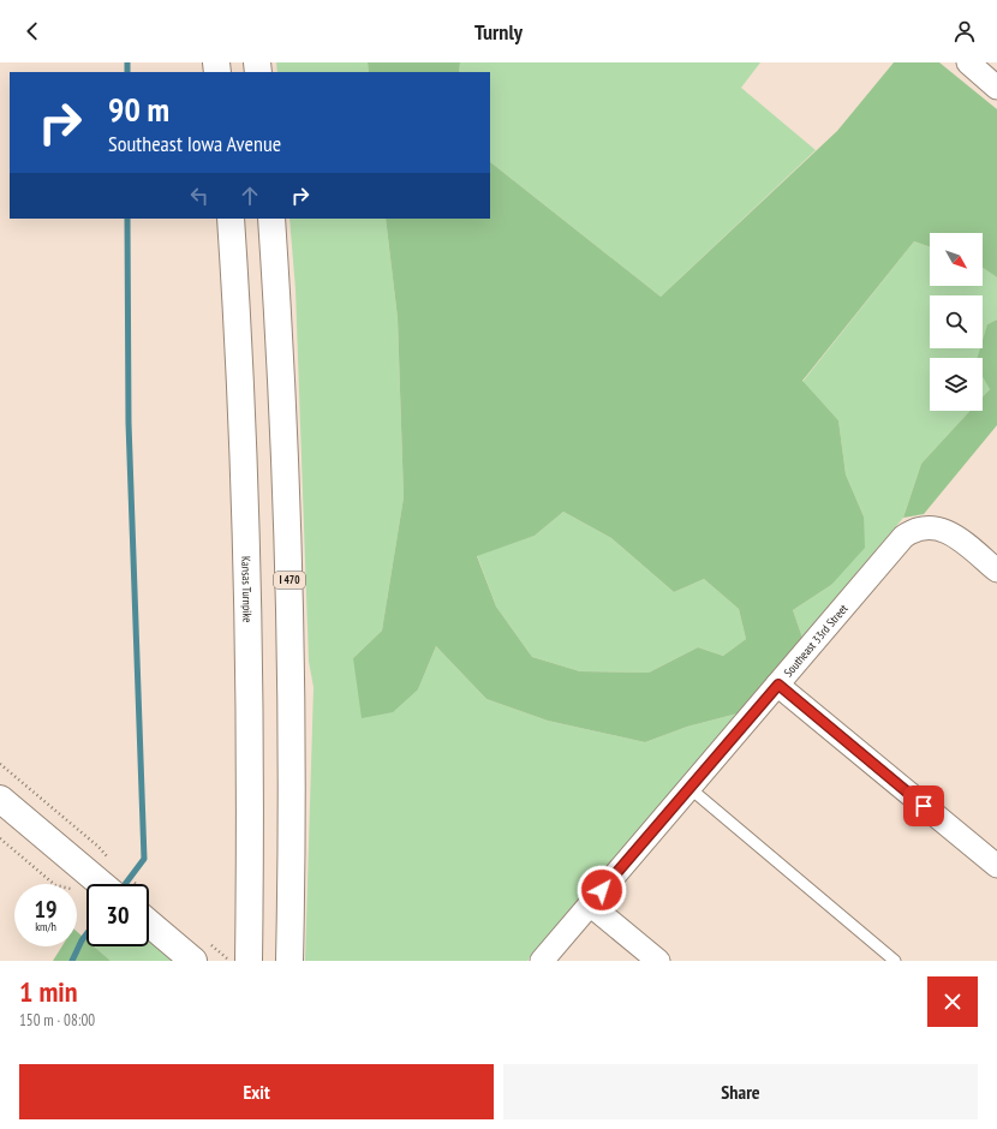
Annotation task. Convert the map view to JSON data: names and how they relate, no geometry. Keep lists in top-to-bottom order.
{
  "streets": {
    "main road": ["I 470", "Kansas Turnpike"],
    "street": ["Southeast 33rd Street"]
  },
  "north": "bottom right",
  "page": {
    "header": "Turnly",
    "turn": ["90 m", "Southeast Iowa Avenue"],
    "speed": "19 km/h",
    "limit": "30",
    "heading": ["1 min", "150 m · 08:00"],
    "buttons": ["Exit", "Share"]
  }
}
